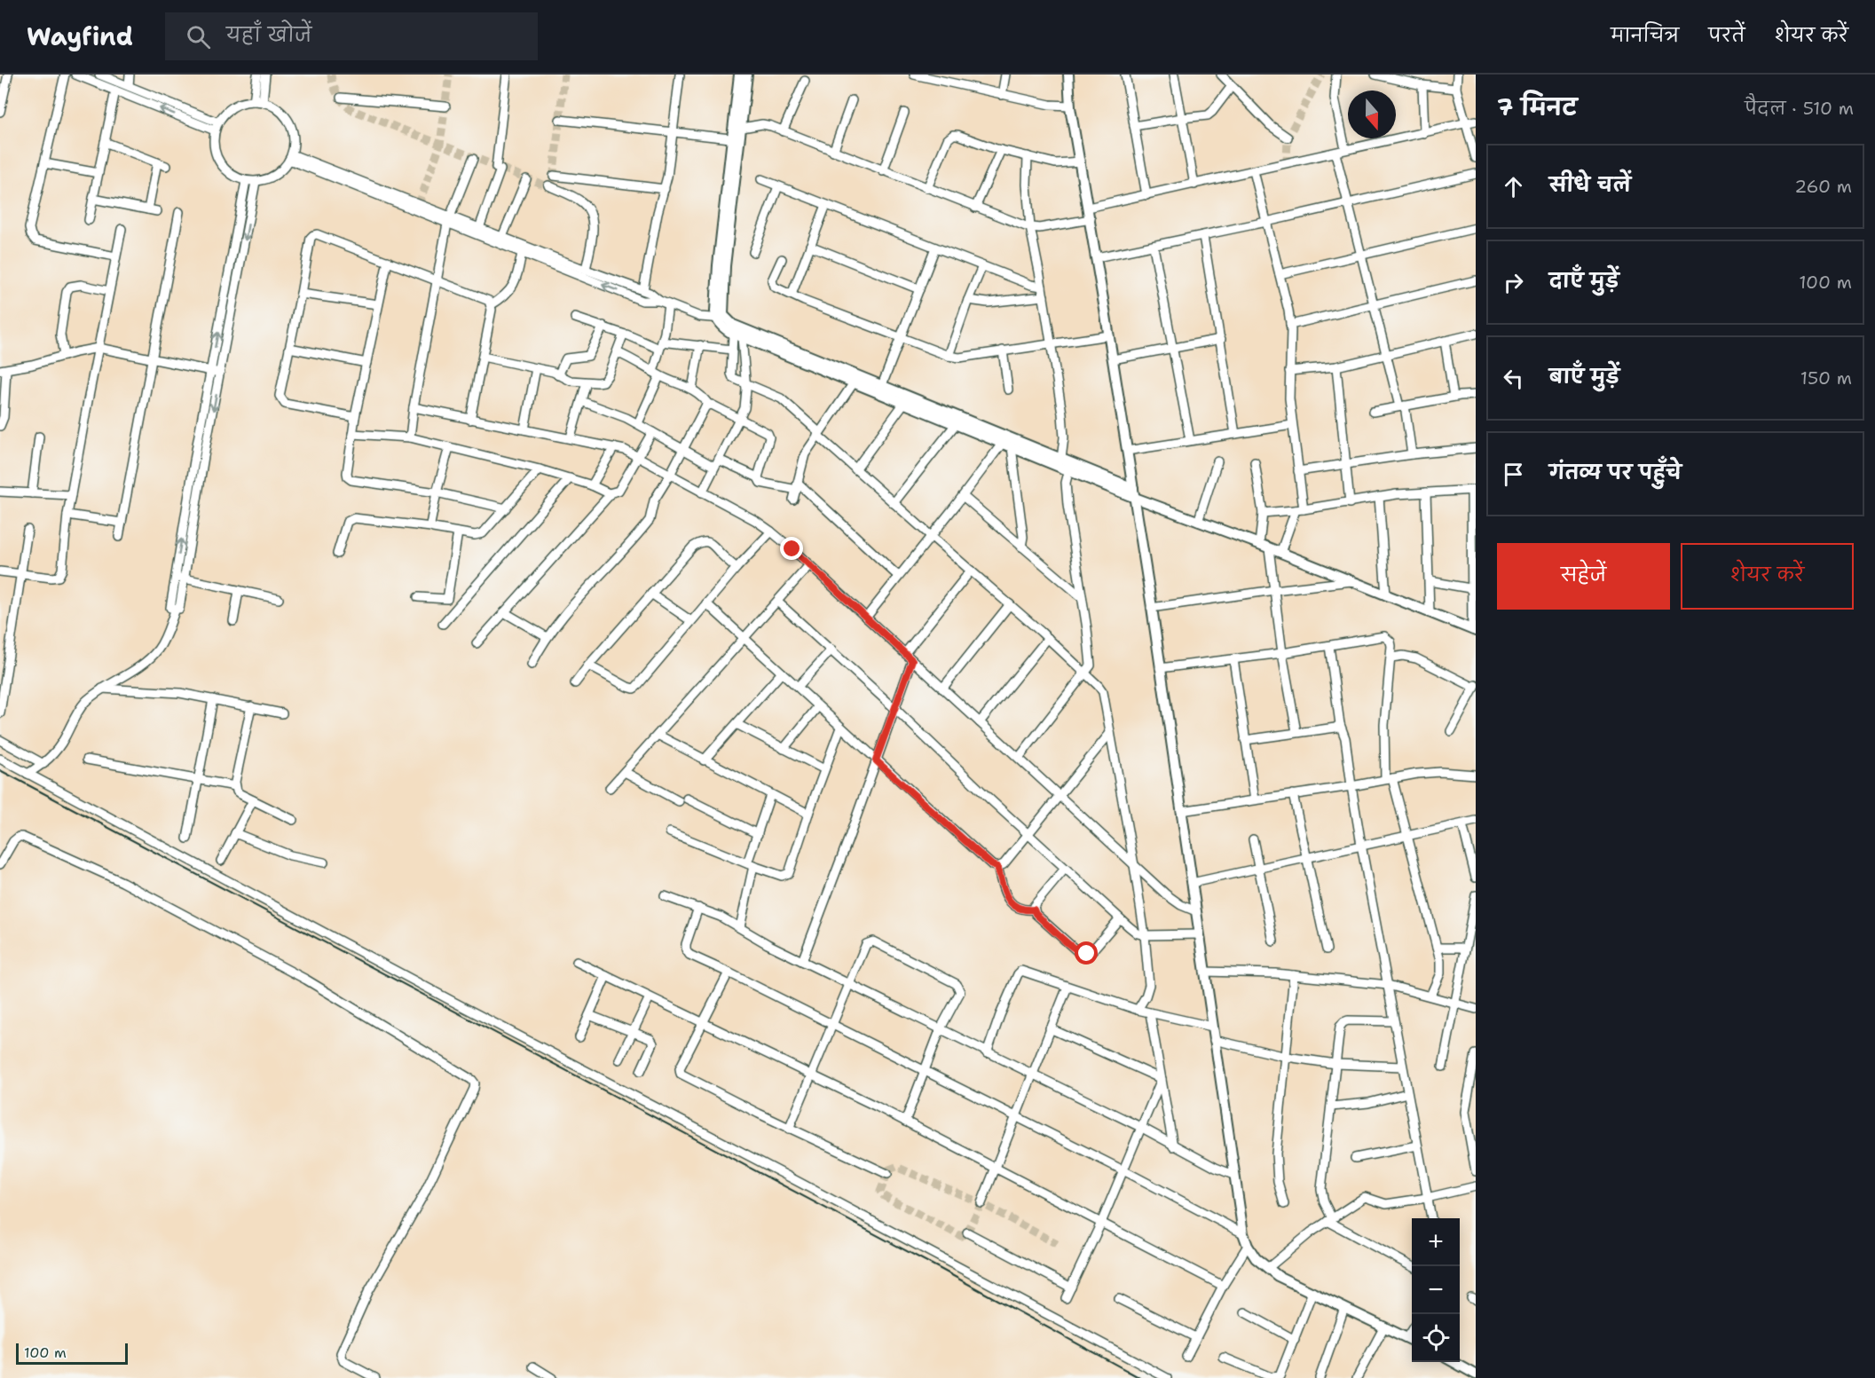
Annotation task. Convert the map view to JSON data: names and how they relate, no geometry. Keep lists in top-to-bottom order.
{
  "scale_bar": "100 m",
  "north": "bottom",
  "page": {
    "header": "Wayfind",
    "search": "यहाँ खोजें",
    "nav": ["मानचित्र", "परतें", "शेयर करें"],
    "heading": ["7 मिनट", "पैदल · 510 m"],
    "list": [
      ["सीधे चलें", "260 m"],
      ["दाएँ मुड़ें", "100 m"],
      ["बाएँ मुड़ें", "150 m"],
      "गंतव्य पर पहुँचे"
    ],
    "buttons": ["सहेजें", "शेयर करें"],
    "map_buttons": ["+", "−"],
    "scale": "100 m"
  }
}
